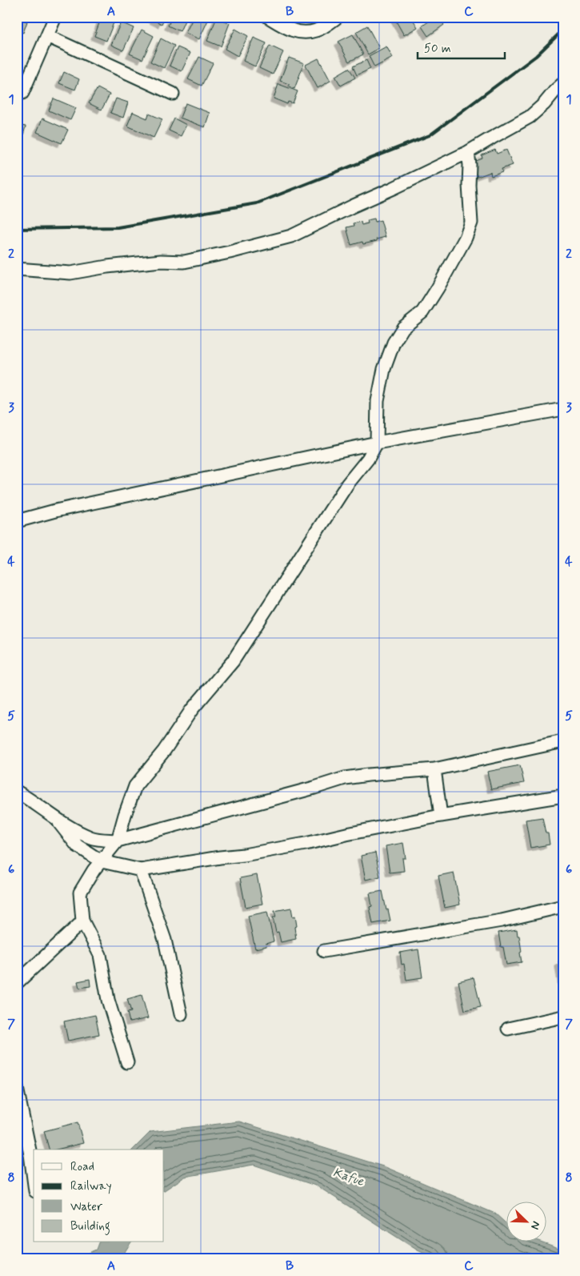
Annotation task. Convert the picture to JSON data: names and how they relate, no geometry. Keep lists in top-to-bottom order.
{
  "water": ["Kafue"],
  "legend": [
    "Road",
    "Railway",
    "Water",
    "Building"
  ],
  "scale_bar": "50 m",
  "north": "bottom right",
  "grid": {
    "columns": ["A", "B", "C"],
    "rows": [
      "1",
      "2",
      "3",
      "4",
      "5",
      "6",
      "7",
      "8"
    ]
  }
}
